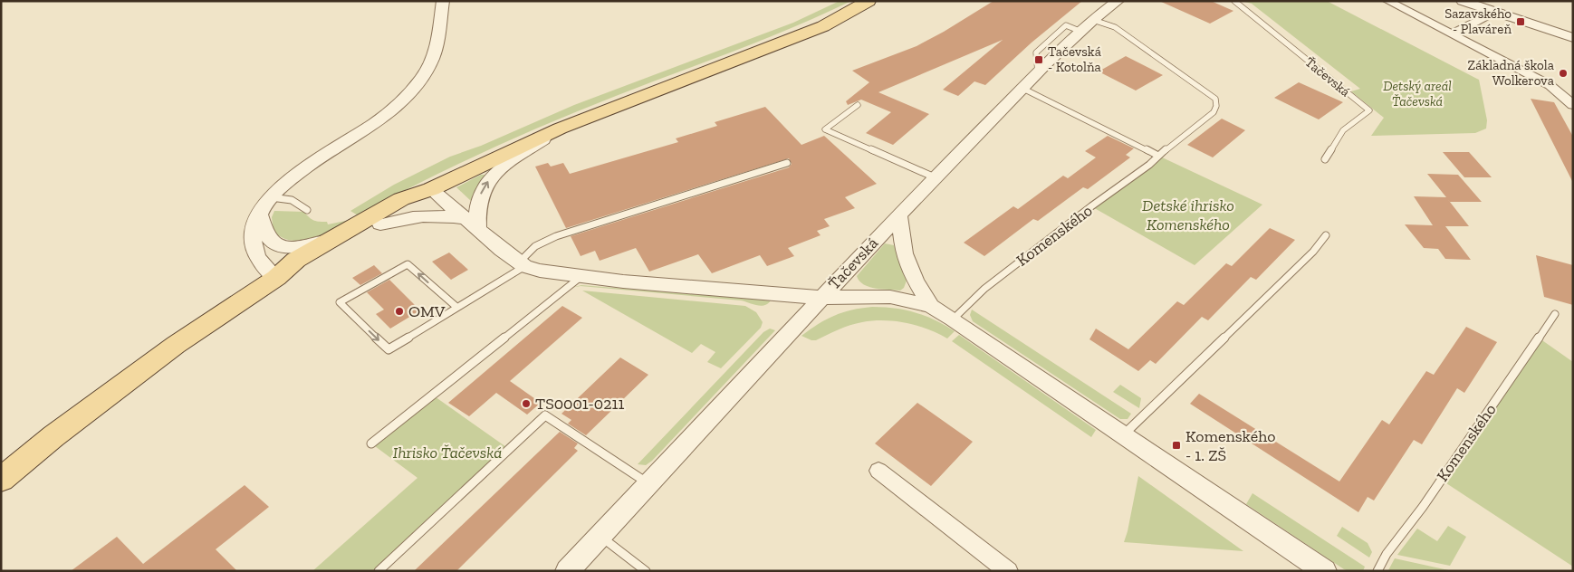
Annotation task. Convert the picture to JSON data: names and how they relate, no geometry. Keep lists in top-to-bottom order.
{
  "streets": {
    "street": ["Ťačevská"],
    "lane": ["Komenského"]
  },
  "crossings": [
    ["Ťačevská", "Komenského"]
  ],
  "parks": ["Detský areál Ťačevská", "Detské ihrisko Komenského", "Ihrisko Ťačevská"],
  "places": {
    "transit": ["Sazavského - Plaváreň", "Tačevská - Kotolňa", "Komenského - 1. ZŠ"],
    "other": ["Základná škola Wolkerova", "OMV", "TS0001-0211"]
  }
}
